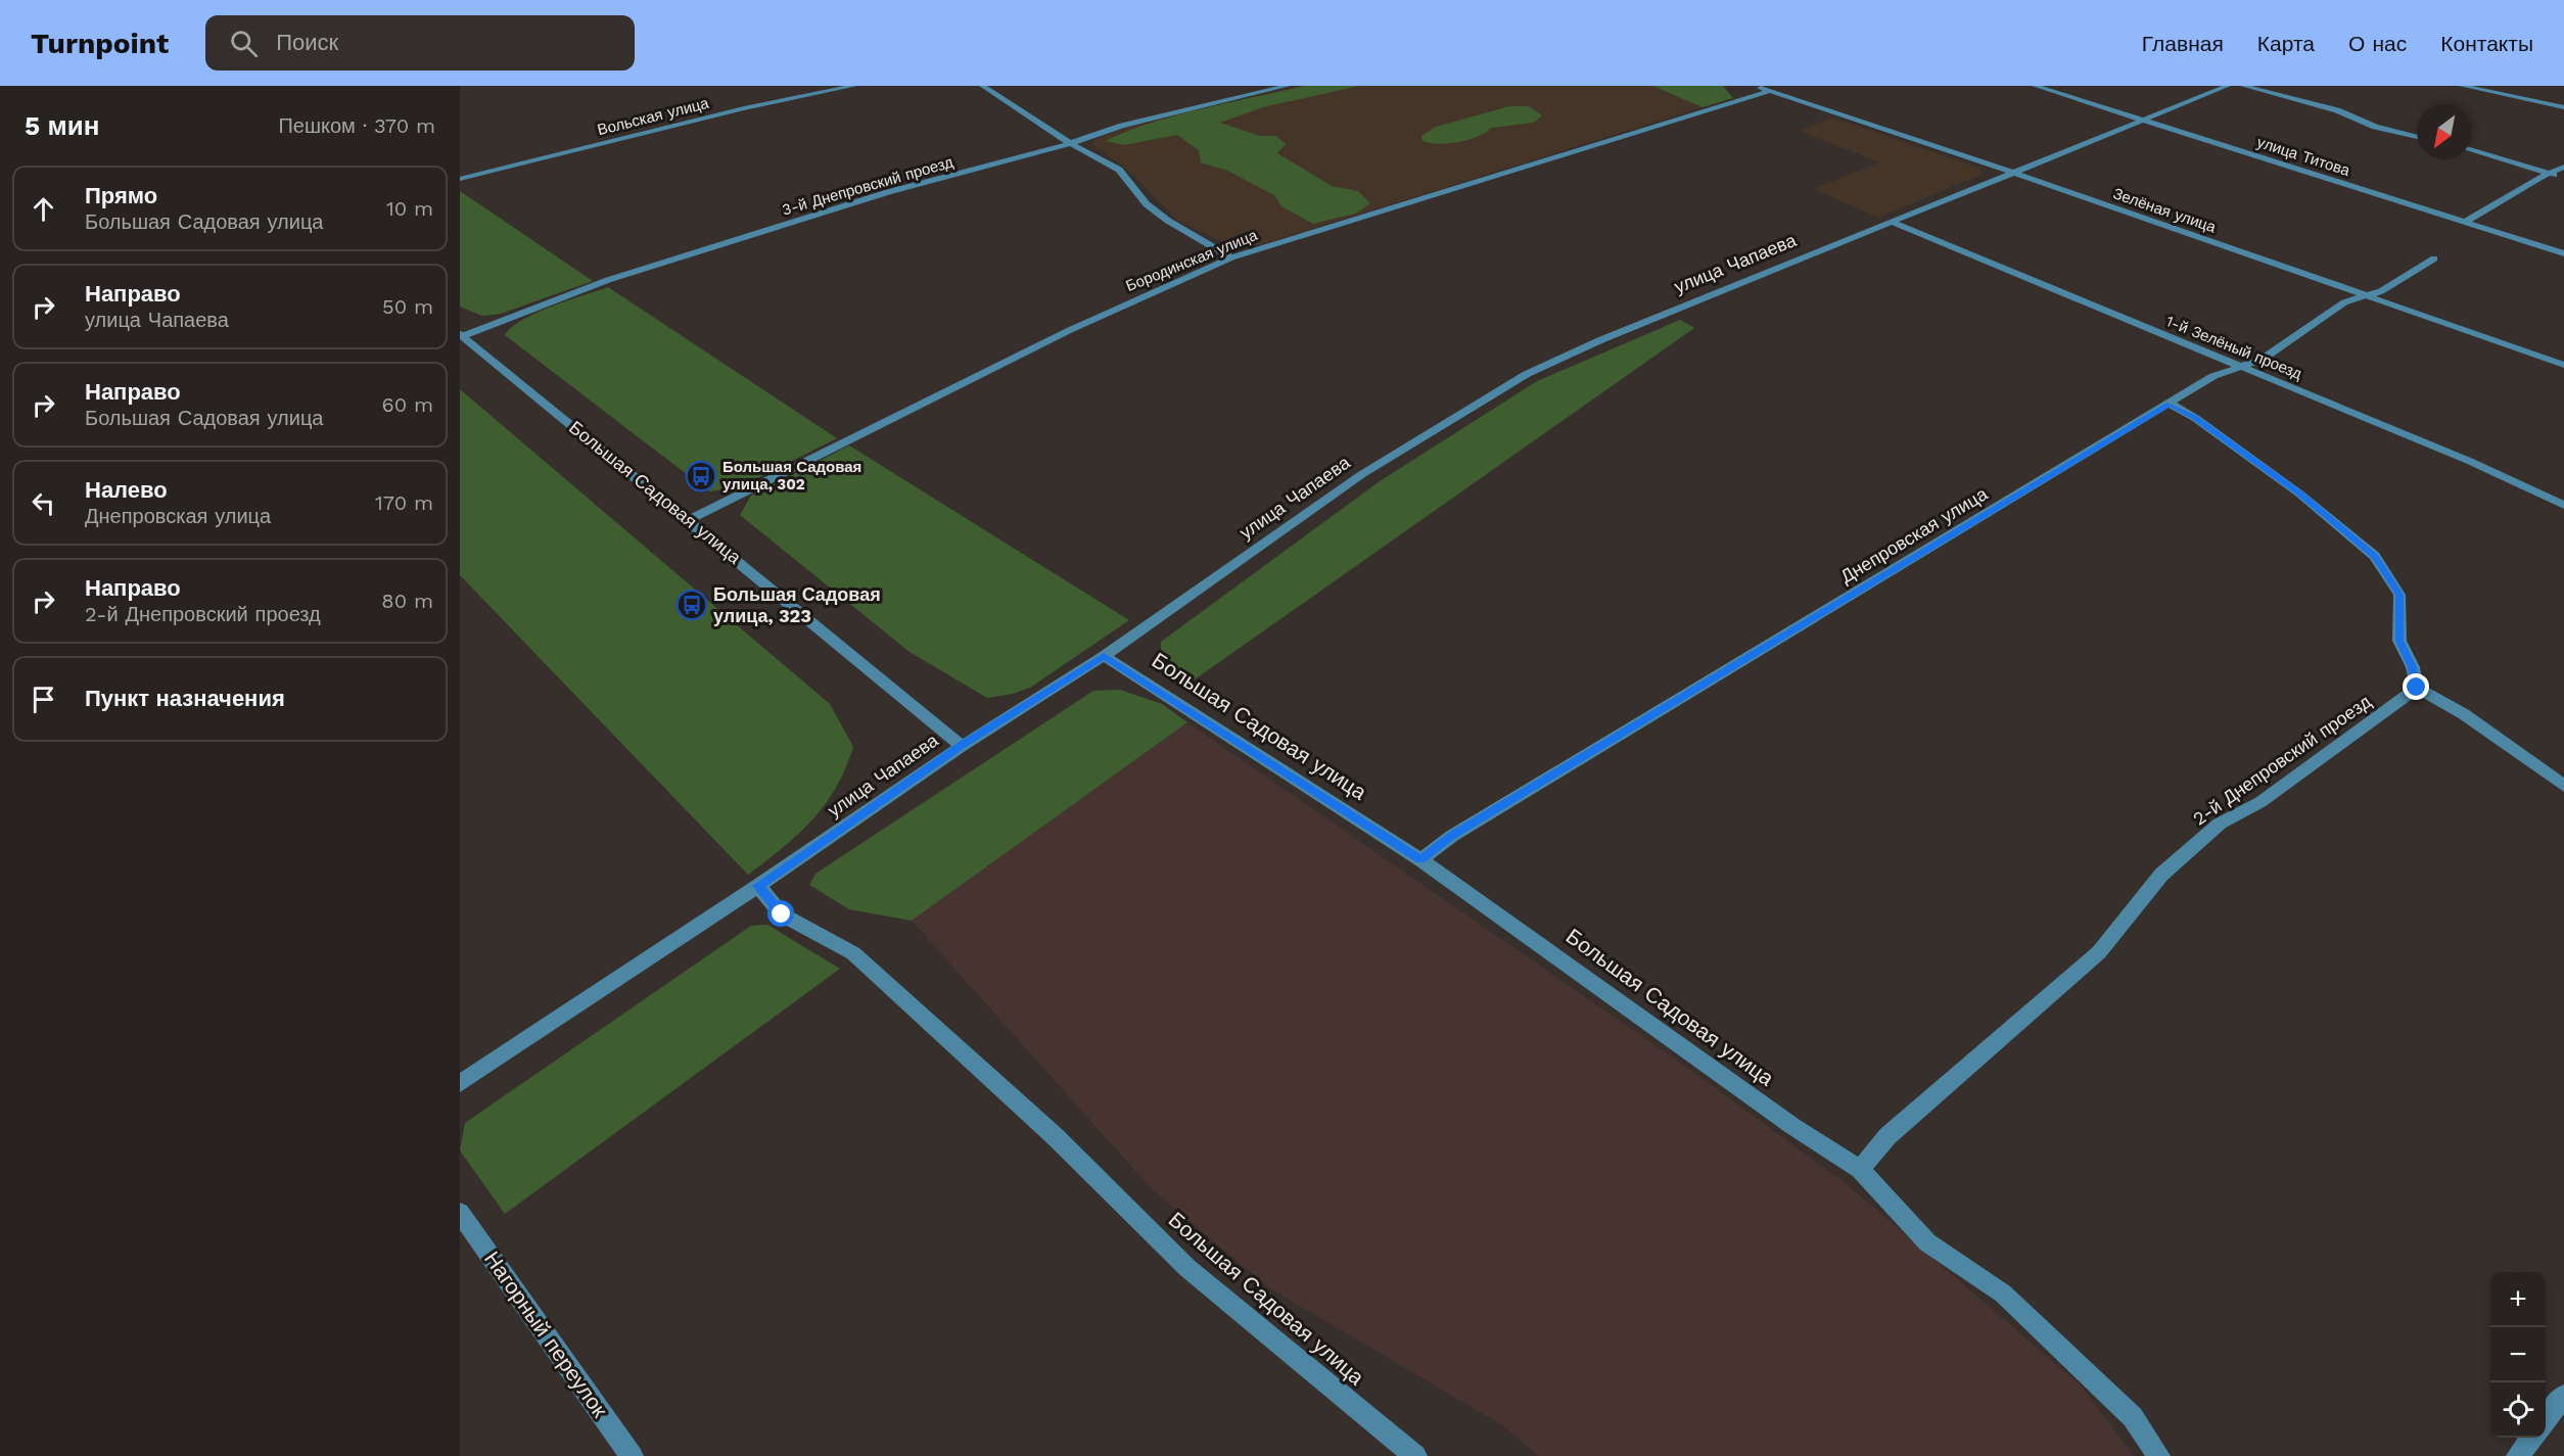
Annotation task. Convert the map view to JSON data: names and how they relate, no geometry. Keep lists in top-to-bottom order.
{
  "streets": {
    "street": [
      "Вольская улица",
      "улица Титова",
      "3-й Днепровский проезд",
      "Зелёная улица",
      "Бородинская улица",
      "улица Чапаева",
      "1-й Зелёный проезд",
      "Большая Садовая улица",
      "Днепровская улица",
      "2-й Днепровский проезд",
      "Нагорный переулок"
    ]
  },
  "crossings": [
    ["улица Титова", "улица Чапаева"],
    ["3-й Днепровский проезд", "Большая Садовая улица"],
    ["Зелёная улица", "Бородинская улица"],
    ["Зелёная улица", "улица Чапаева"],
    ["Зелёная улица", "Днепровская улица"],
    ["Бородинская улица", "Большая Садовая улица"],
    ["улица Чапаева", "1-й Зелёный проезд"],
    ["улица Чапаева", "Большая Садовая улица"],
    ["1-й Зелёный проезд", "Днепровская улица"],
    ["Большая Садовая улица", "Днепровская улица"],
    ["Большая Садовая улица", "2-й Днепровский проезд"]
  ],
  "places": {
    "bus stop": ["Большая Садовая улица, 302", "Большая Садовая улица, 323"]
  },
  "north": "bottom left",
  "page": {
    "header": "Turnpoint",
    "search": "Поиск",
    "nav": [
      "Главная",
      "Карта",
      "О нас",
      "Контакты"
    ],
    "heading": ["5 мин", "Пешком · 370 m"],
    "list": [
      ["Прямо", "Большая Садовая улица", "10 m"],
      ["Направо", "улица Чапаева", "50 m"],
      ["Направо", "Большая Садовая улица", "60 m"],
      ["Налево", "Днепровская улица", "170 m"],
      ["Направо", "2-й Днепровский проезд", "80 m"],
      "Пункт назначения"
    ],
    "map_buttons": ["+", "−"]
  }
}
